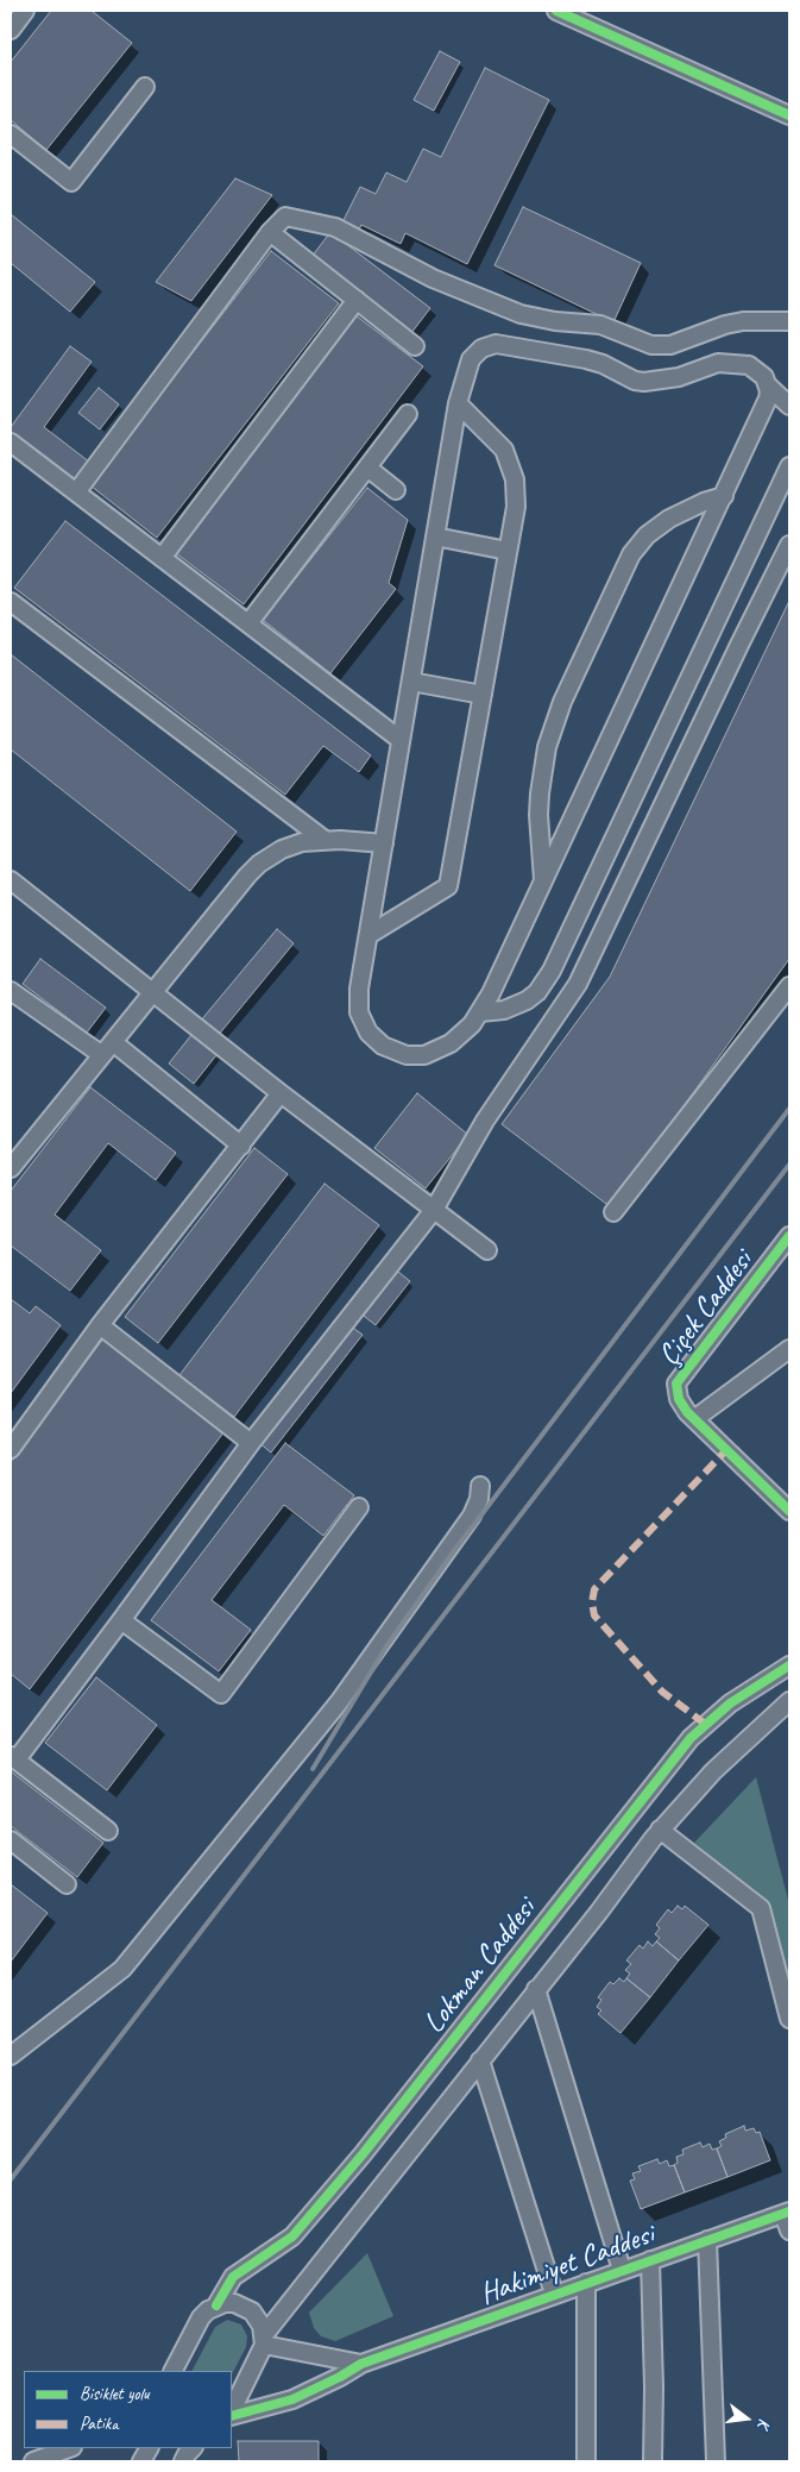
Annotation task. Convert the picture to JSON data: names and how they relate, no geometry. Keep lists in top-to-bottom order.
{
  "streets": {
    "street": ["Çiçek Caddesi", "Lokman Caddesi", "Hakimiyet Caddesi"]
  },
  "legend": ["Bisiklet yolu", "Patika"],
  "north": "right"
}
